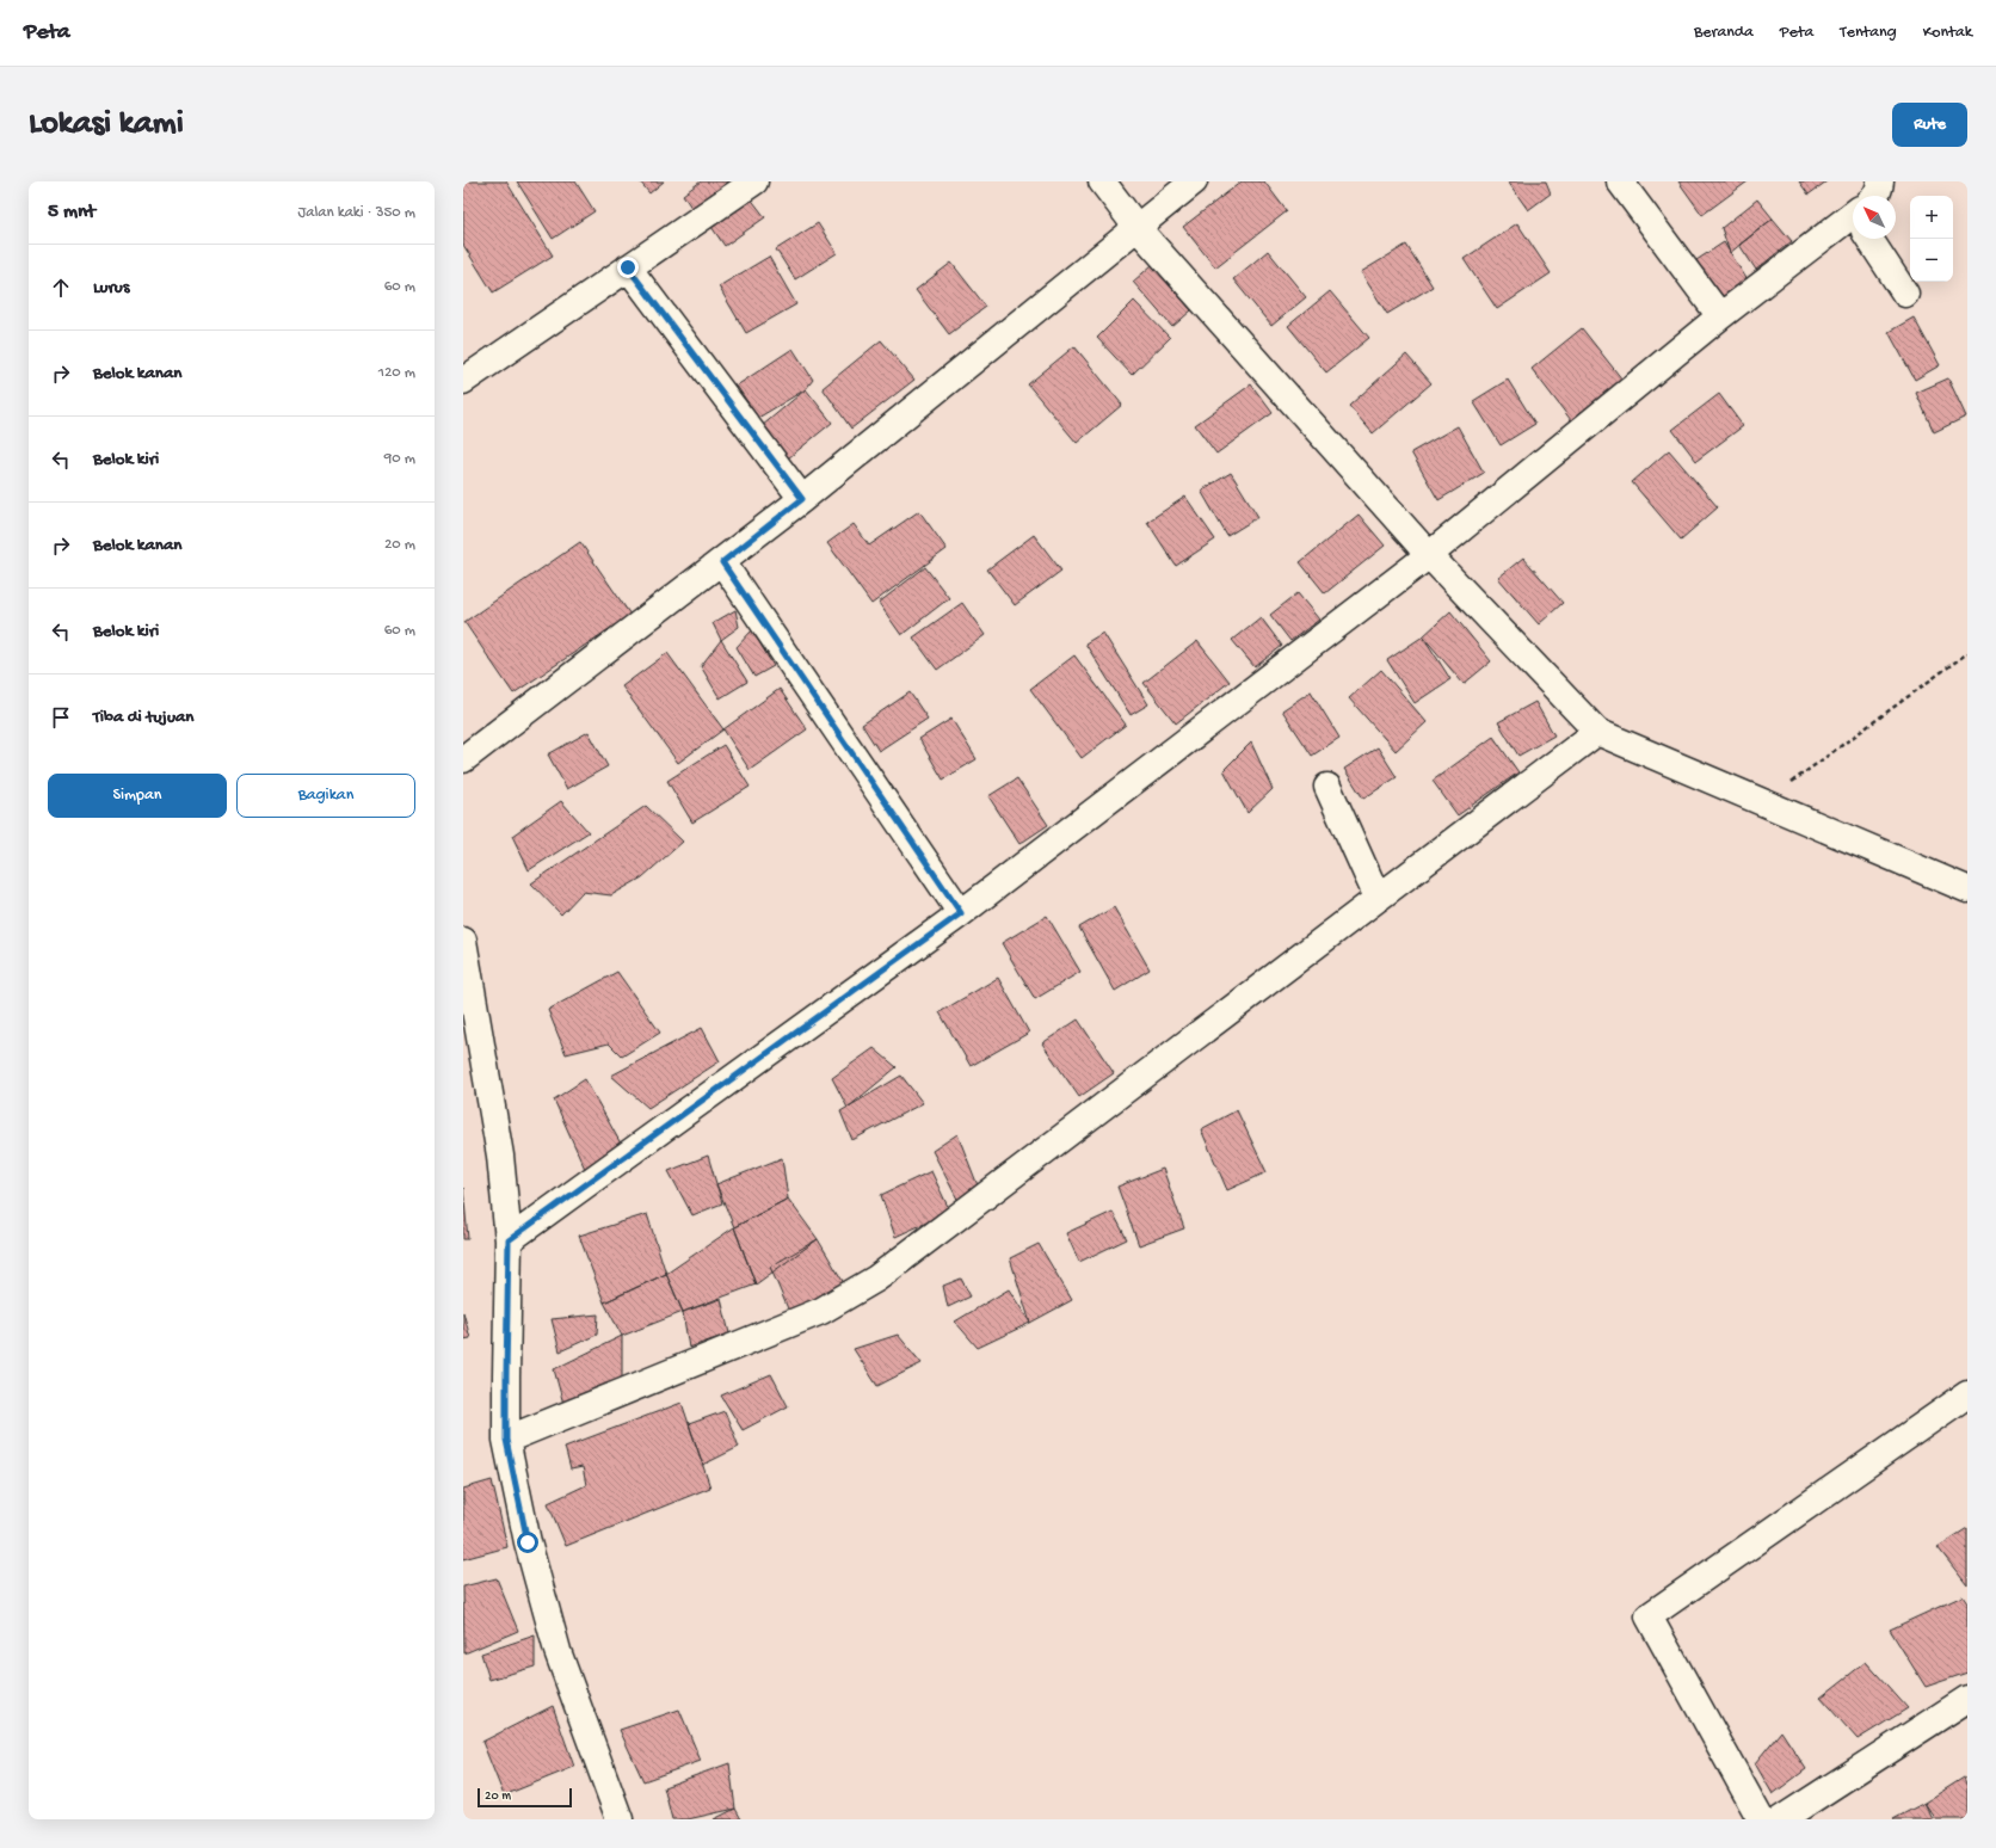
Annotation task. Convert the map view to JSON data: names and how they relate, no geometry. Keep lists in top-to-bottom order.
{
  "scale_bar": "20 m",
  "north": "top left",
  "page": {
    "header": "Peta",
    "nav": [
      "Beranda",
      "Peta",
      "Tentang",
      "Kontak"
    ],
    "buttons": [
      "Rute",
      ["Simpan", "Bagikan"]
    ],
    "title": "Lokasi kami",
    "heading": ["5 mnt", "Jalan kaki · 350 m"],
    "map_buttons": ["+", "−"],
    "list": [
      ["Lurus", "60 m"],
      ["Belok kanan", "120 m"],
      ["Belok kiri", "90 m"],
      ["Belok kanan", "20 m"],
      ["Belok kiri", "60 m"],
      "Tiba di tujuan"
    ],
    "scale": "20 m"
  }
}
